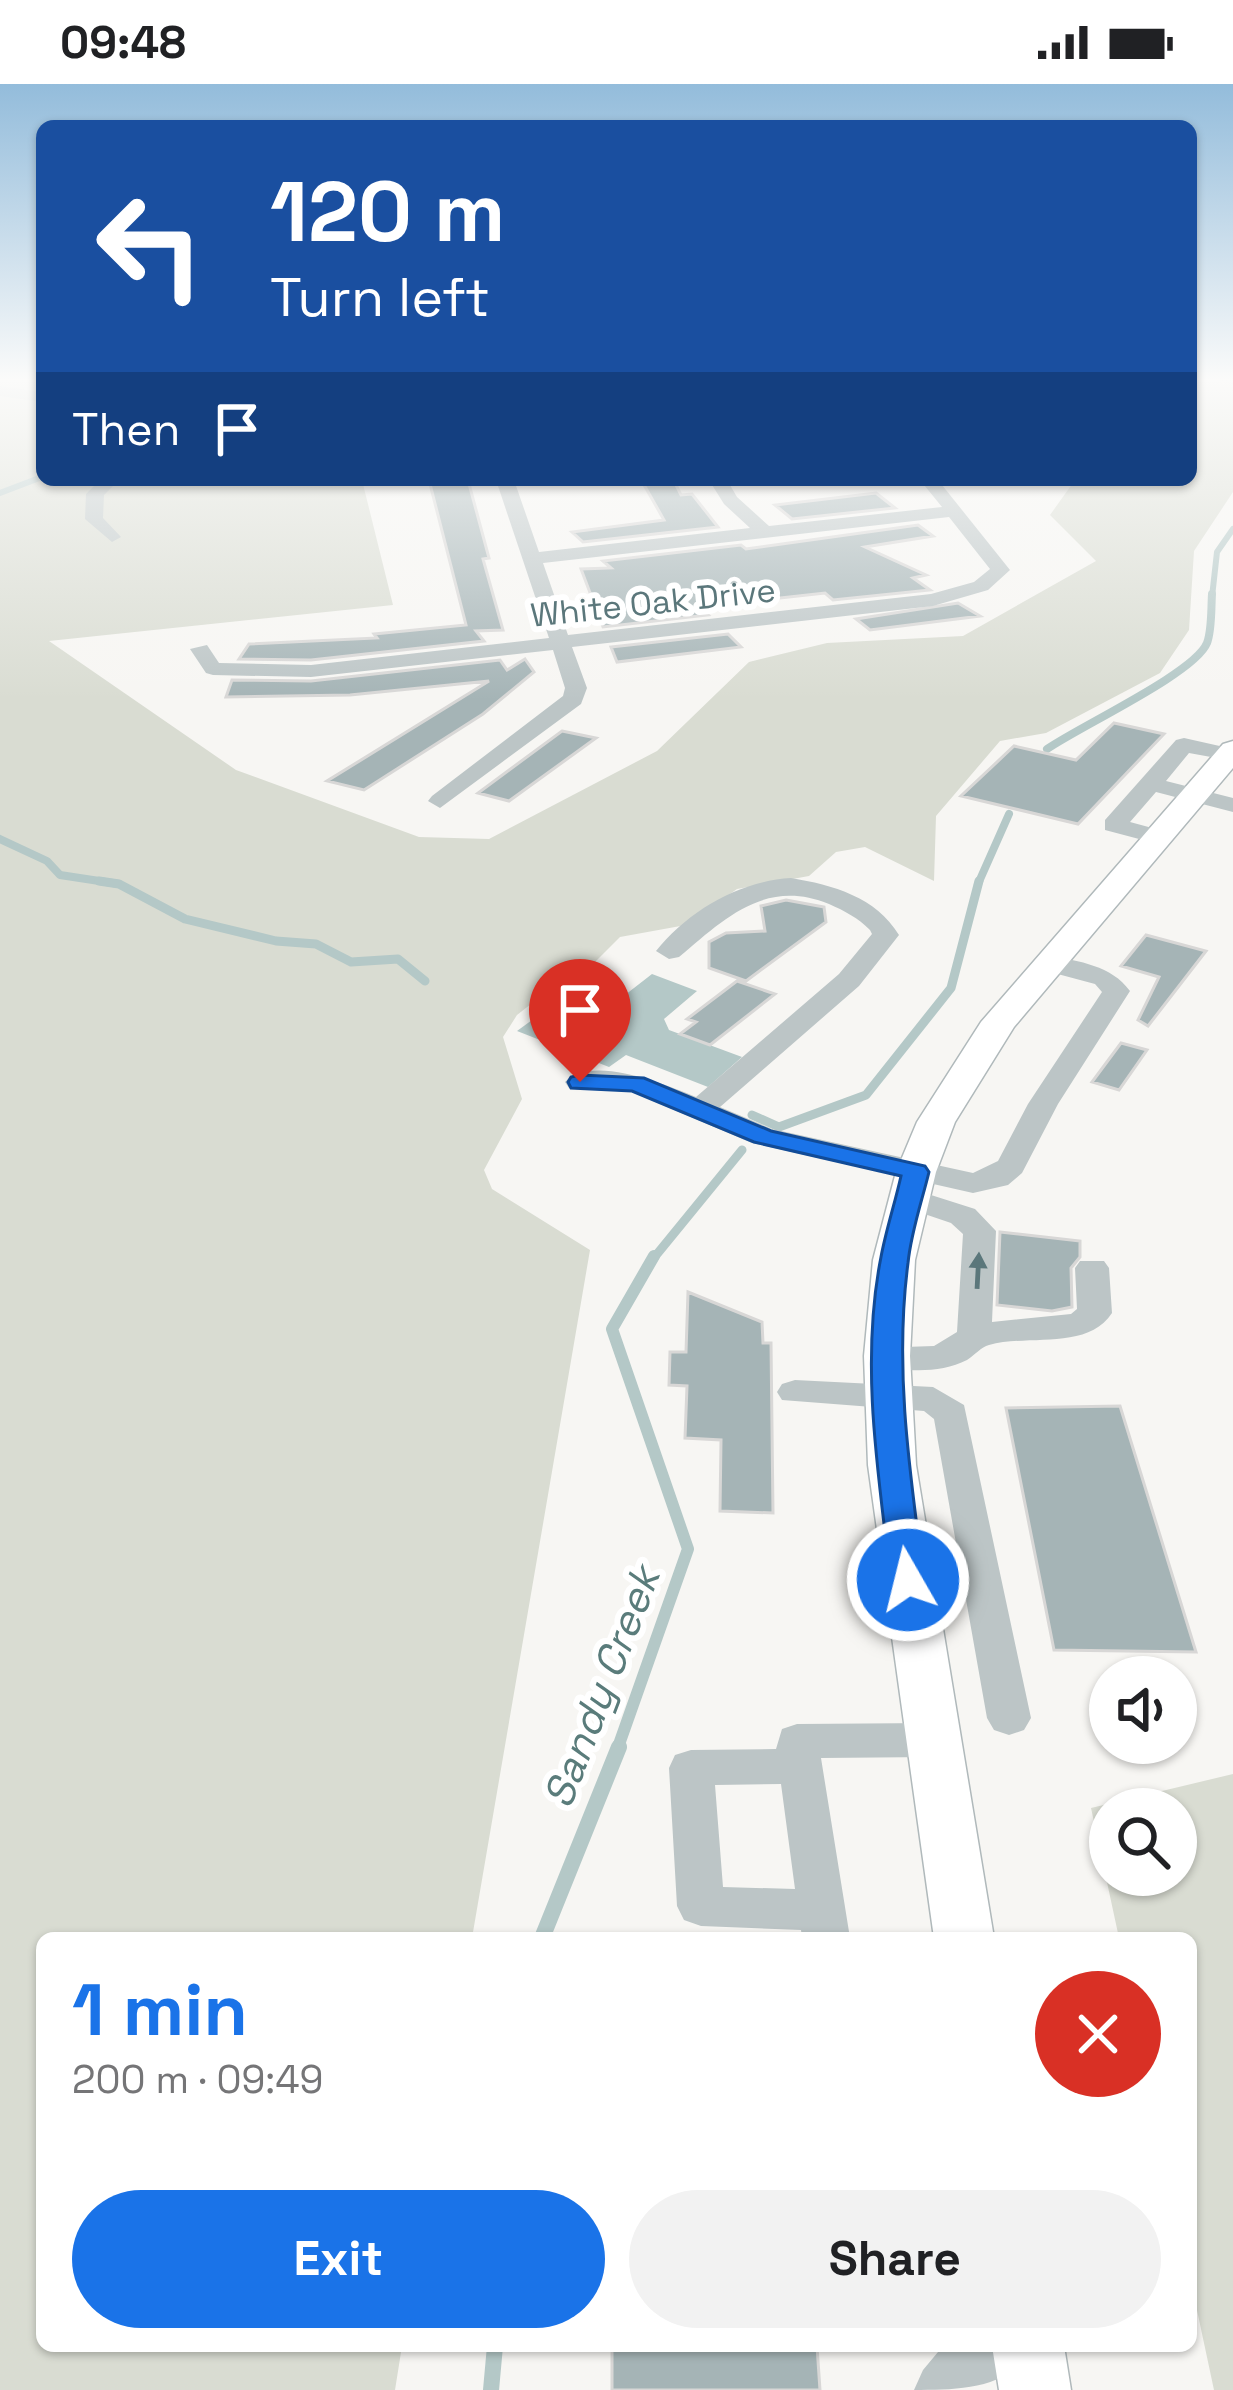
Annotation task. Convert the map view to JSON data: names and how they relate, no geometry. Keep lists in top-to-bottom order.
{
  "streets": {
    "street": ["White Oak Drive"]
  },
  "water": ["Sandy Creek"],
  "page": {
    "status": "09:48",
    "turn": ["120 m", "Turn left"],
    "then": "Then",
    "heading": ["1 min", "200 m · 09:49"],
    "buttons": ["Exit", "Share"]
  }
}
